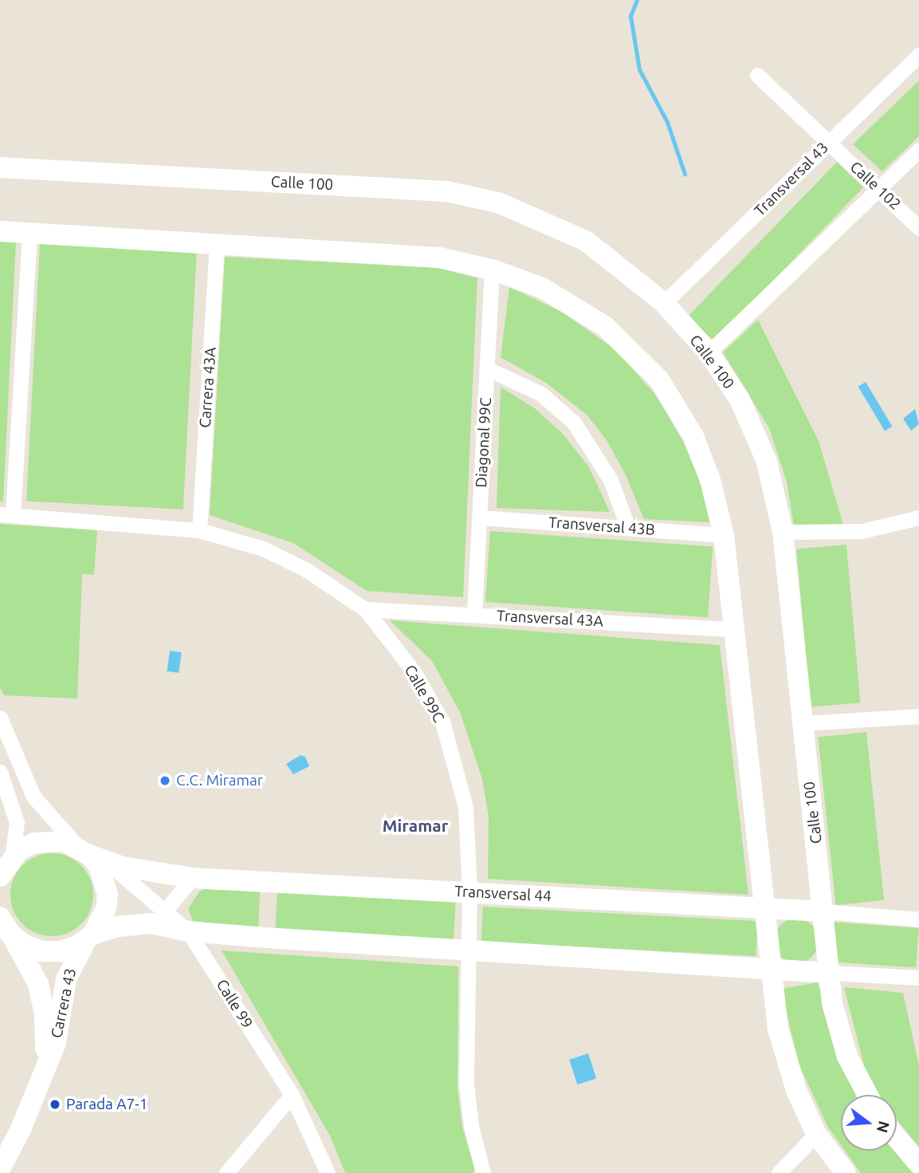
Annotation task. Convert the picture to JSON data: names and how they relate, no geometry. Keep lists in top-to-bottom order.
{
  "streets": {
    "street": [
      "Transversal 43",
      "Calle 100",
      "Calle 102",
      "Carrera 43A",
      "Diagonal 99C",
      "Transversal 43B",
      "Transversal 43A",
      "Calle 99C",
      "Transversal 44",
      "Carrera 43",
      "Calle 99"
    ]
  },
  "crossings": [
    ["Transversal 43", "Calle 100"],
    ["Transversal 43", "Calle 102"],
    ["Calle 100", "Transversal 44"],
    ["Carrera 43A", "Calle 99C"],
    ["Diagonal 99C", "Transversal 43B"],
    ["Diagonal 99C", "Transversal 43A"],
    ["Transversal 43A", "Calle 99C"],
    ["Calle 99C", "Transversal 44"],
    ["Transversal 44", "Carrera 43"],
    ["Transversal 44", "Calle 99"],
    ["Carrera 43", "Calle 99"]
  ],
  "districts": ["Miramar"],
  "places": ["C.C. Miramar", "Parada A7-1"],
  "north": "right"
}
